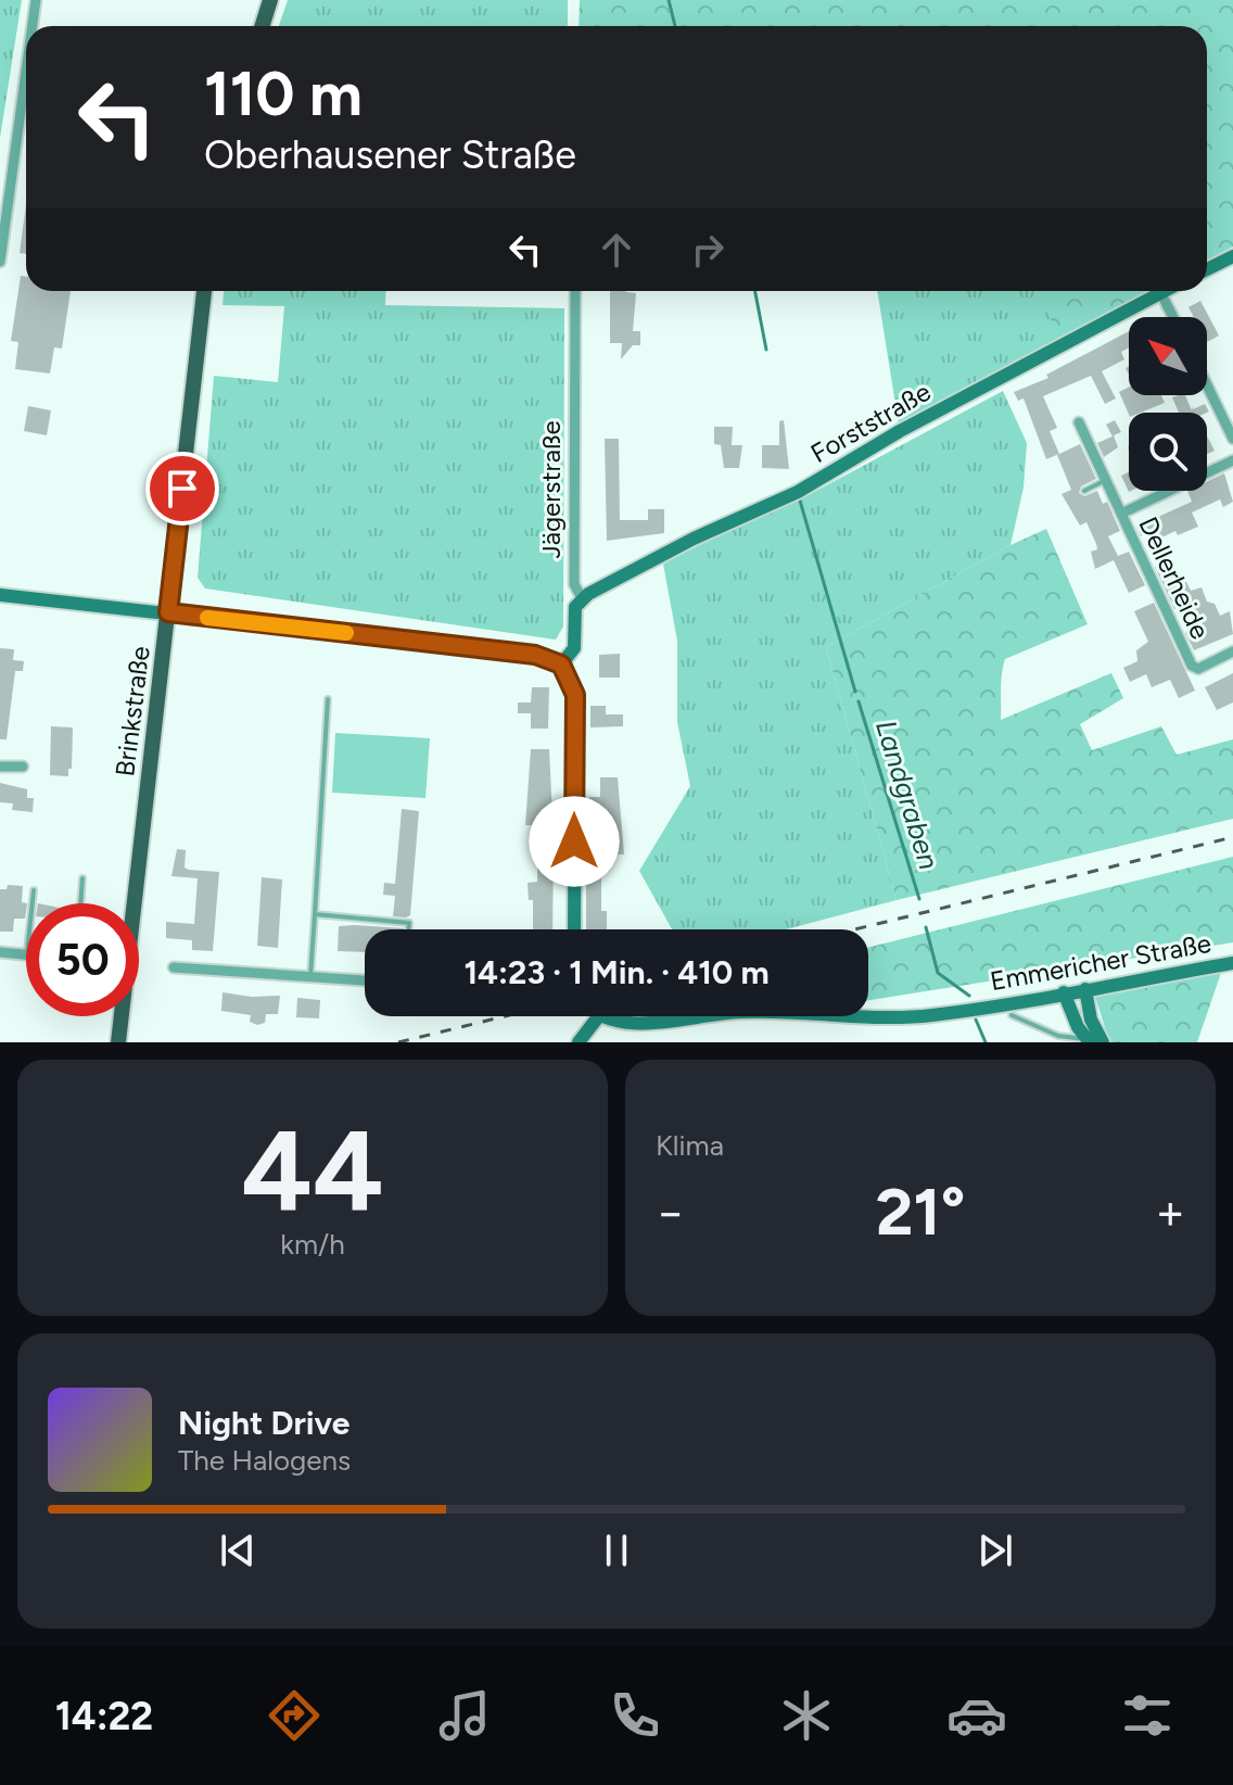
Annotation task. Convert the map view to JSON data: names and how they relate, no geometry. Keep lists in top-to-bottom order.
{
  "streets": {
    "main road": [
      "Forststraße",
      "Jägerstraße",
      "Brinkstraße",
      "Emmericher Straße"
    ],
    "street": ["Dellerheide"]
  },
  "crossings": [
    ["Forststraße", "Jägerstraße"]
  ],
  "water": ["Landgraben"],
  "north": "top left",
  "page": {
    "turn": ["110 m", "Oberhausener Straße"],
    "limit": "50",
    "trip": "14:23 · 1 Min. · 410 m",
    "tile": [
      ["44", "km/h"],
      "Klima"
    ],
    "heat": ["−", "21°", "+"],
    "song": ["Night Drive", "The Halogens"],
    "tabs": "14:22"
  }
}
